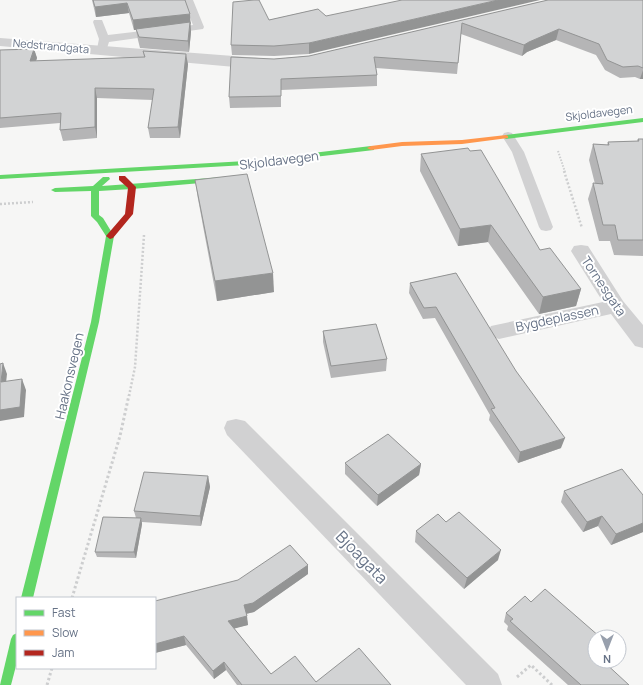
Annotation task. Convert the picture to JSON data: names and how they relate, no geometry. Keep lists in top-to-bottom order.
{
  "streets": {
    "main road": ["Skjoldavegen", "Haakonsvegen"],
    "street": [
      "Nedstrandgata",
      "Tornesgata",
      "Bygdeplassen",
      "Bjoagata"
    ]
  },
  "crossings": [
    ["Tornesgata", "Bygdeplassen"]
  ],
  "legend": ["Fast", "Slow", "Jam"],
  "north": "bottom"
}
